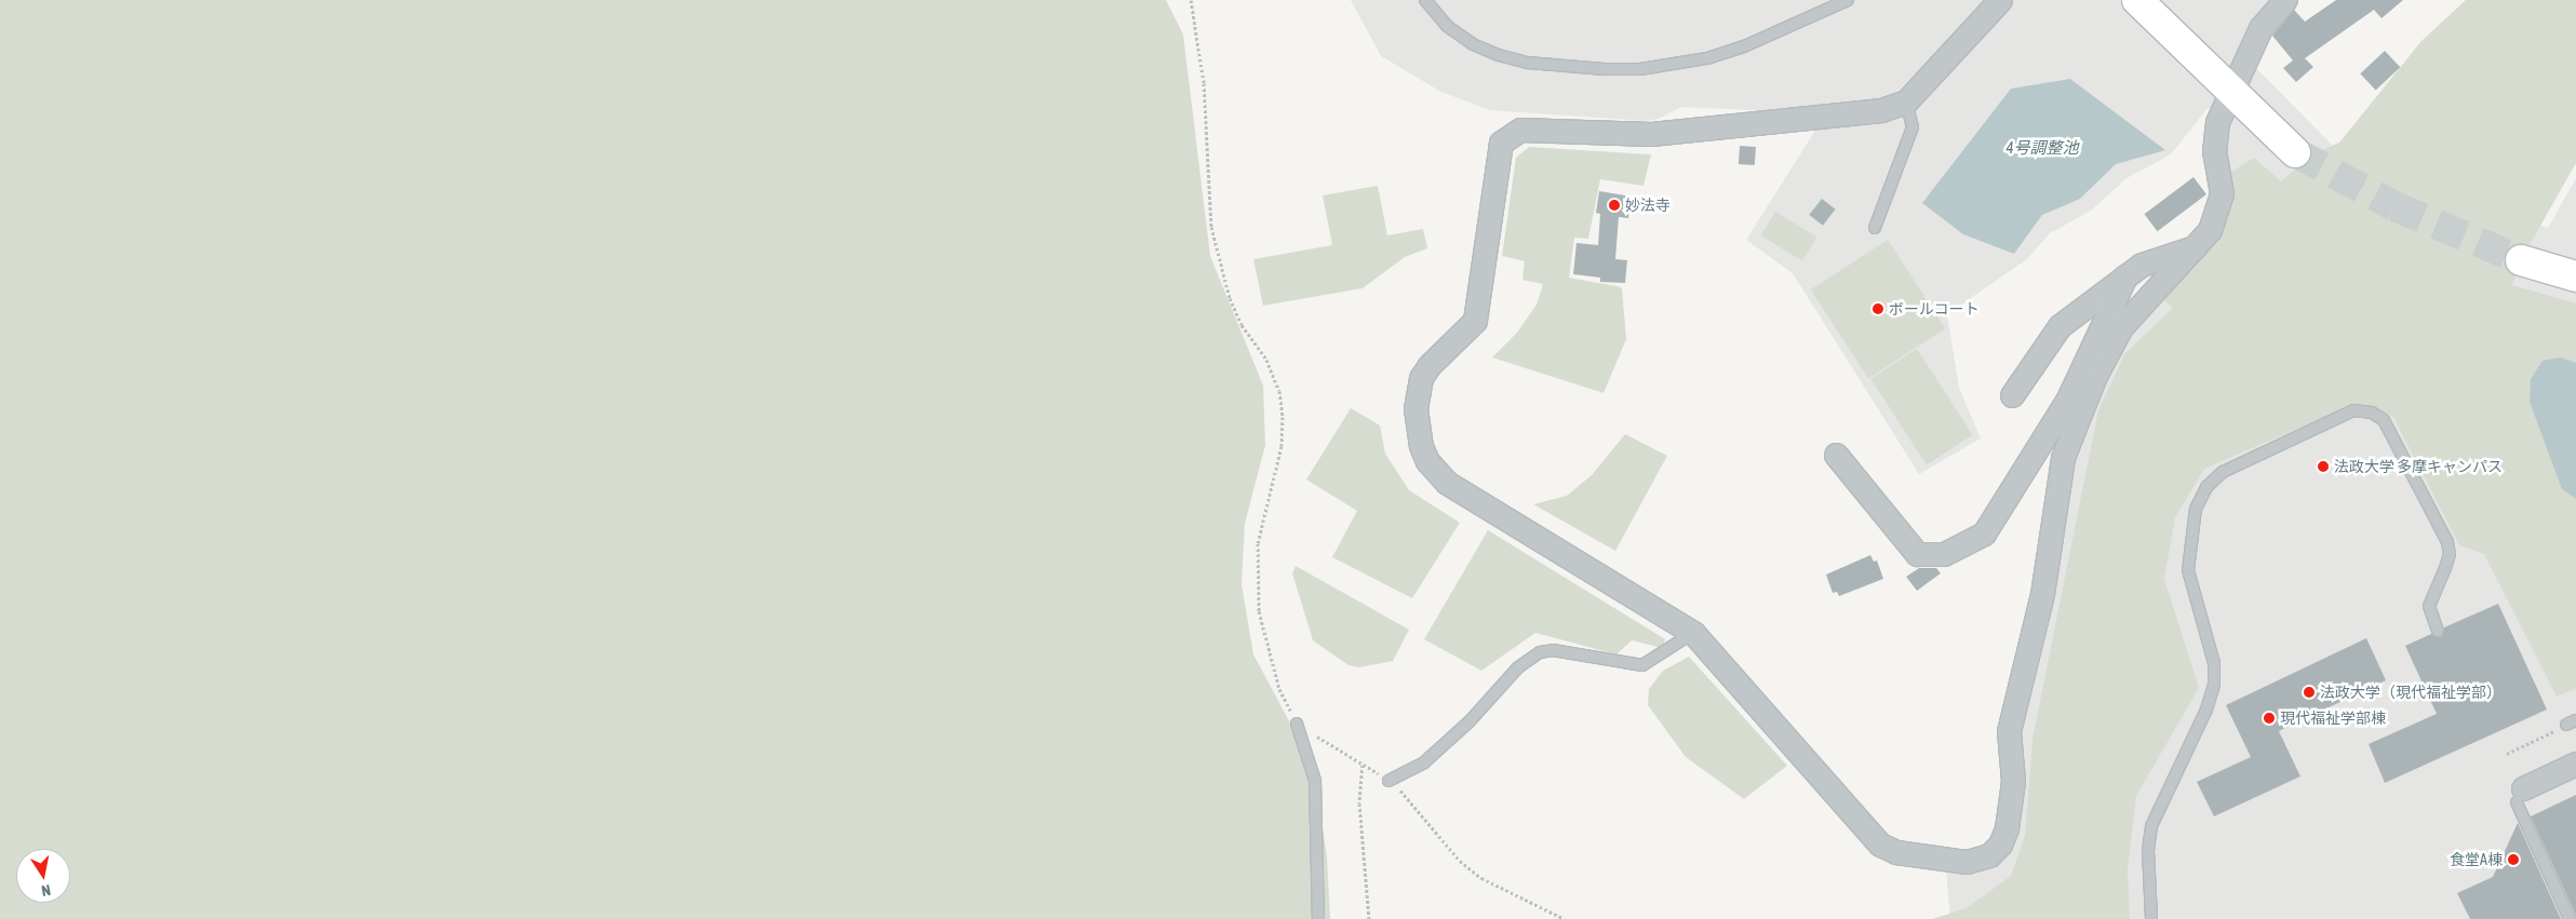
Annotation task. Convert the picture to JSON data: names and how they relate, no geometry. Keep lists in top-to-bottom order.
{
  "water": ["4号調整池"],
  "places": [
    "妙法寺",
    "ボールコート",
    "法政大学 多摩キャンパス",
    "法政大学（現代福祉学部）",
    "現代福祉学部棟",
    "食堂A棟"
  ],
  "north": "bottom"
}
